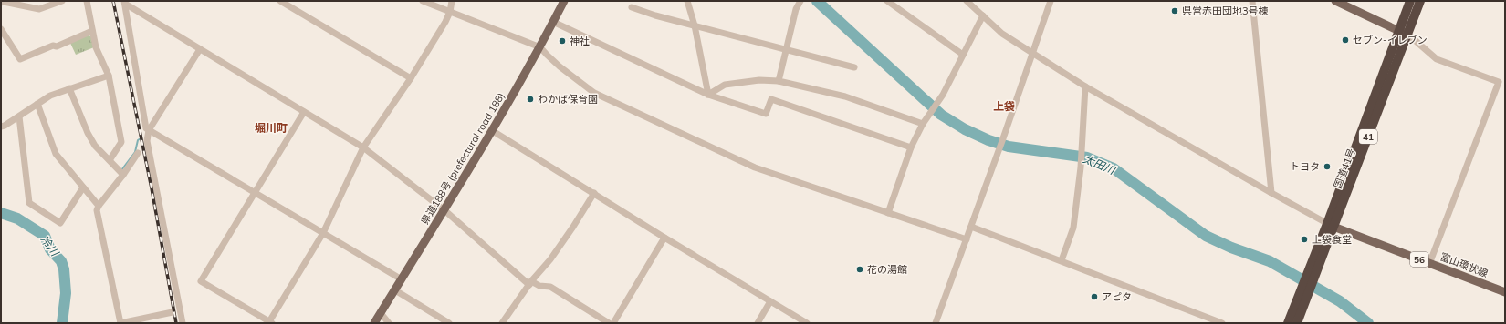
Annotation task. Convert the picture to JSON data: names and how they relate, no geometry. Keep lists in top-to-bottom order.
{
  "streets": {
    "highway": ["41", "国道41号"],
    "main road": ["県道188号 (prefectural road 188)", "56", "富山環状線"]
  },
  "crossings": [
    ["国道41号", "富山環状線"]
  ],
  "districts": ["上袋", "堀川町"],
  "water": ["太田川", "冷川"],
  "places": [
    "県営赤田団地3号棟",
    "セブン-イレブン",
    "神社",
    "わかば保育園",
    "トヨタ",
    "上袋食堂",
    "花の湯館",
    "アピタ"
  ]
}
